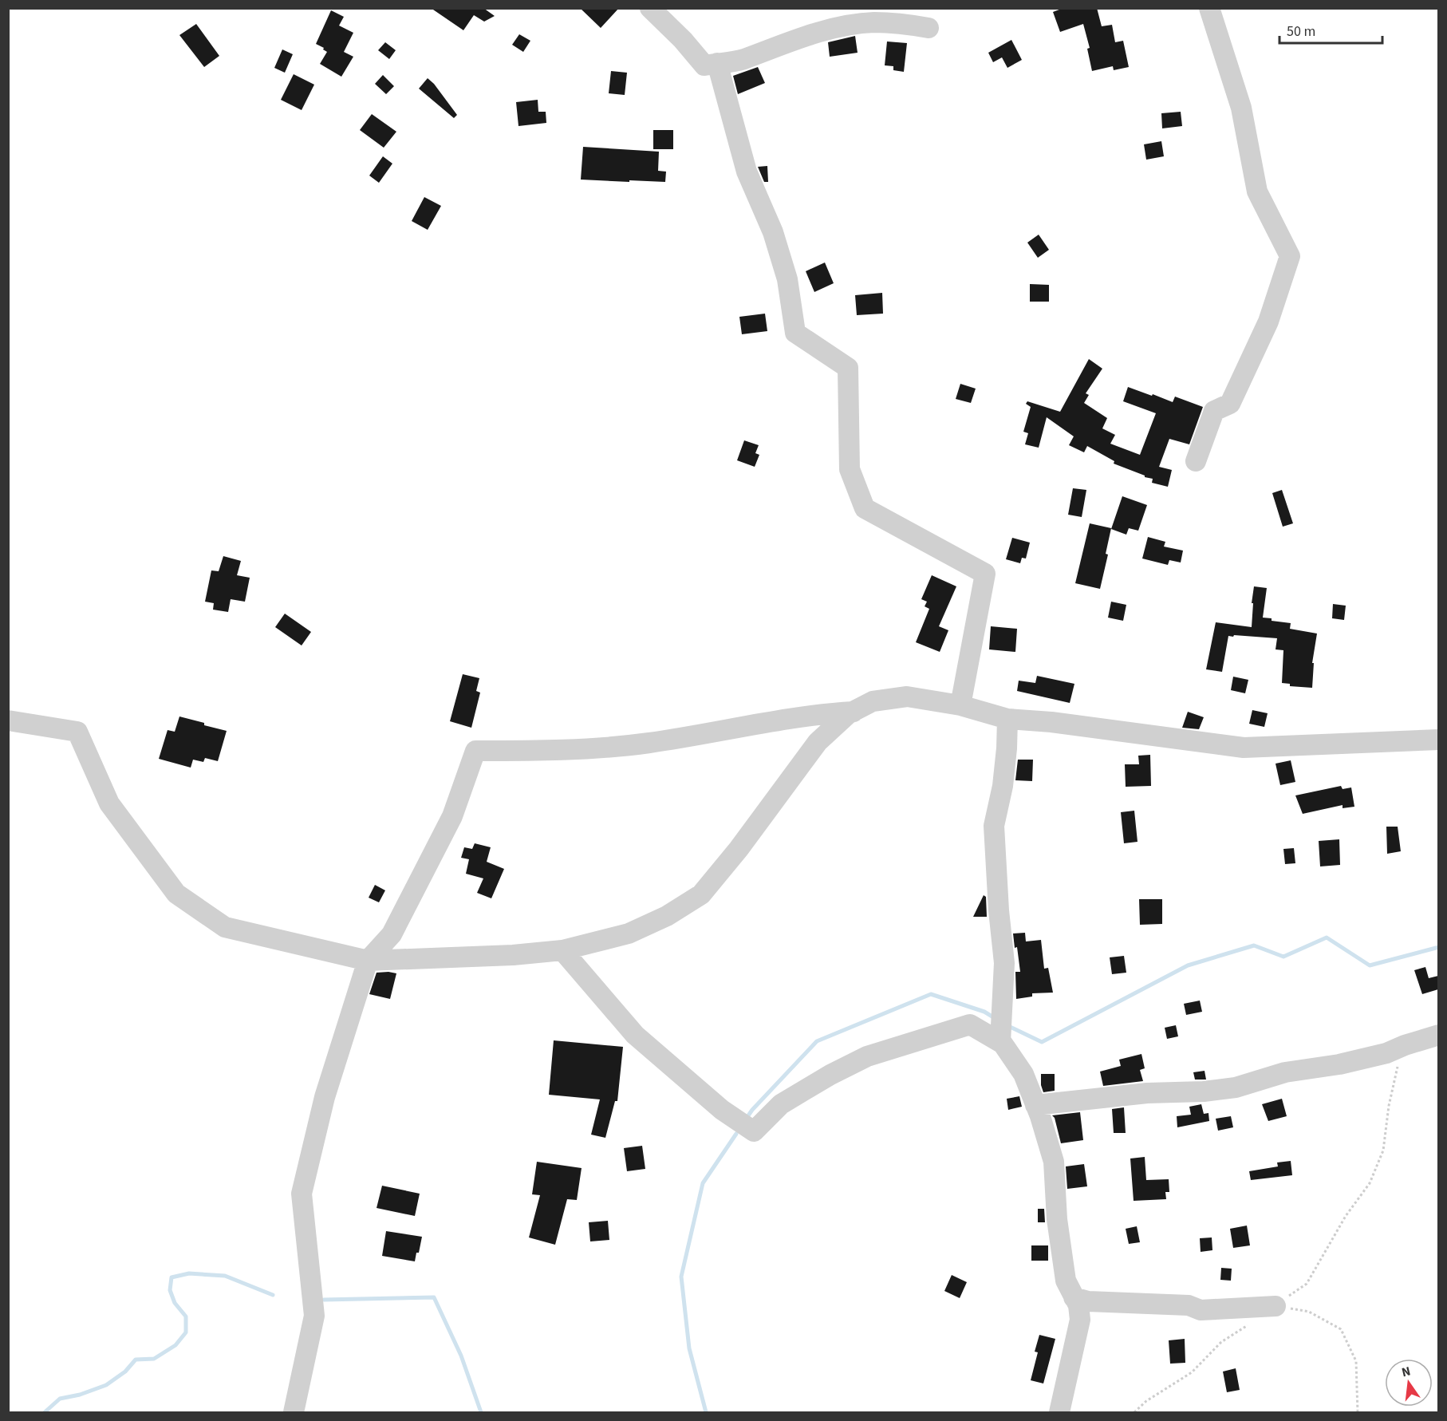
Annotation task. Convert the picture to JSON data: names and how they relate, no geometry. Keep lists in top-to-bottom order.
{
  "scale_bar": "50 m",
  "north": "top"
}
